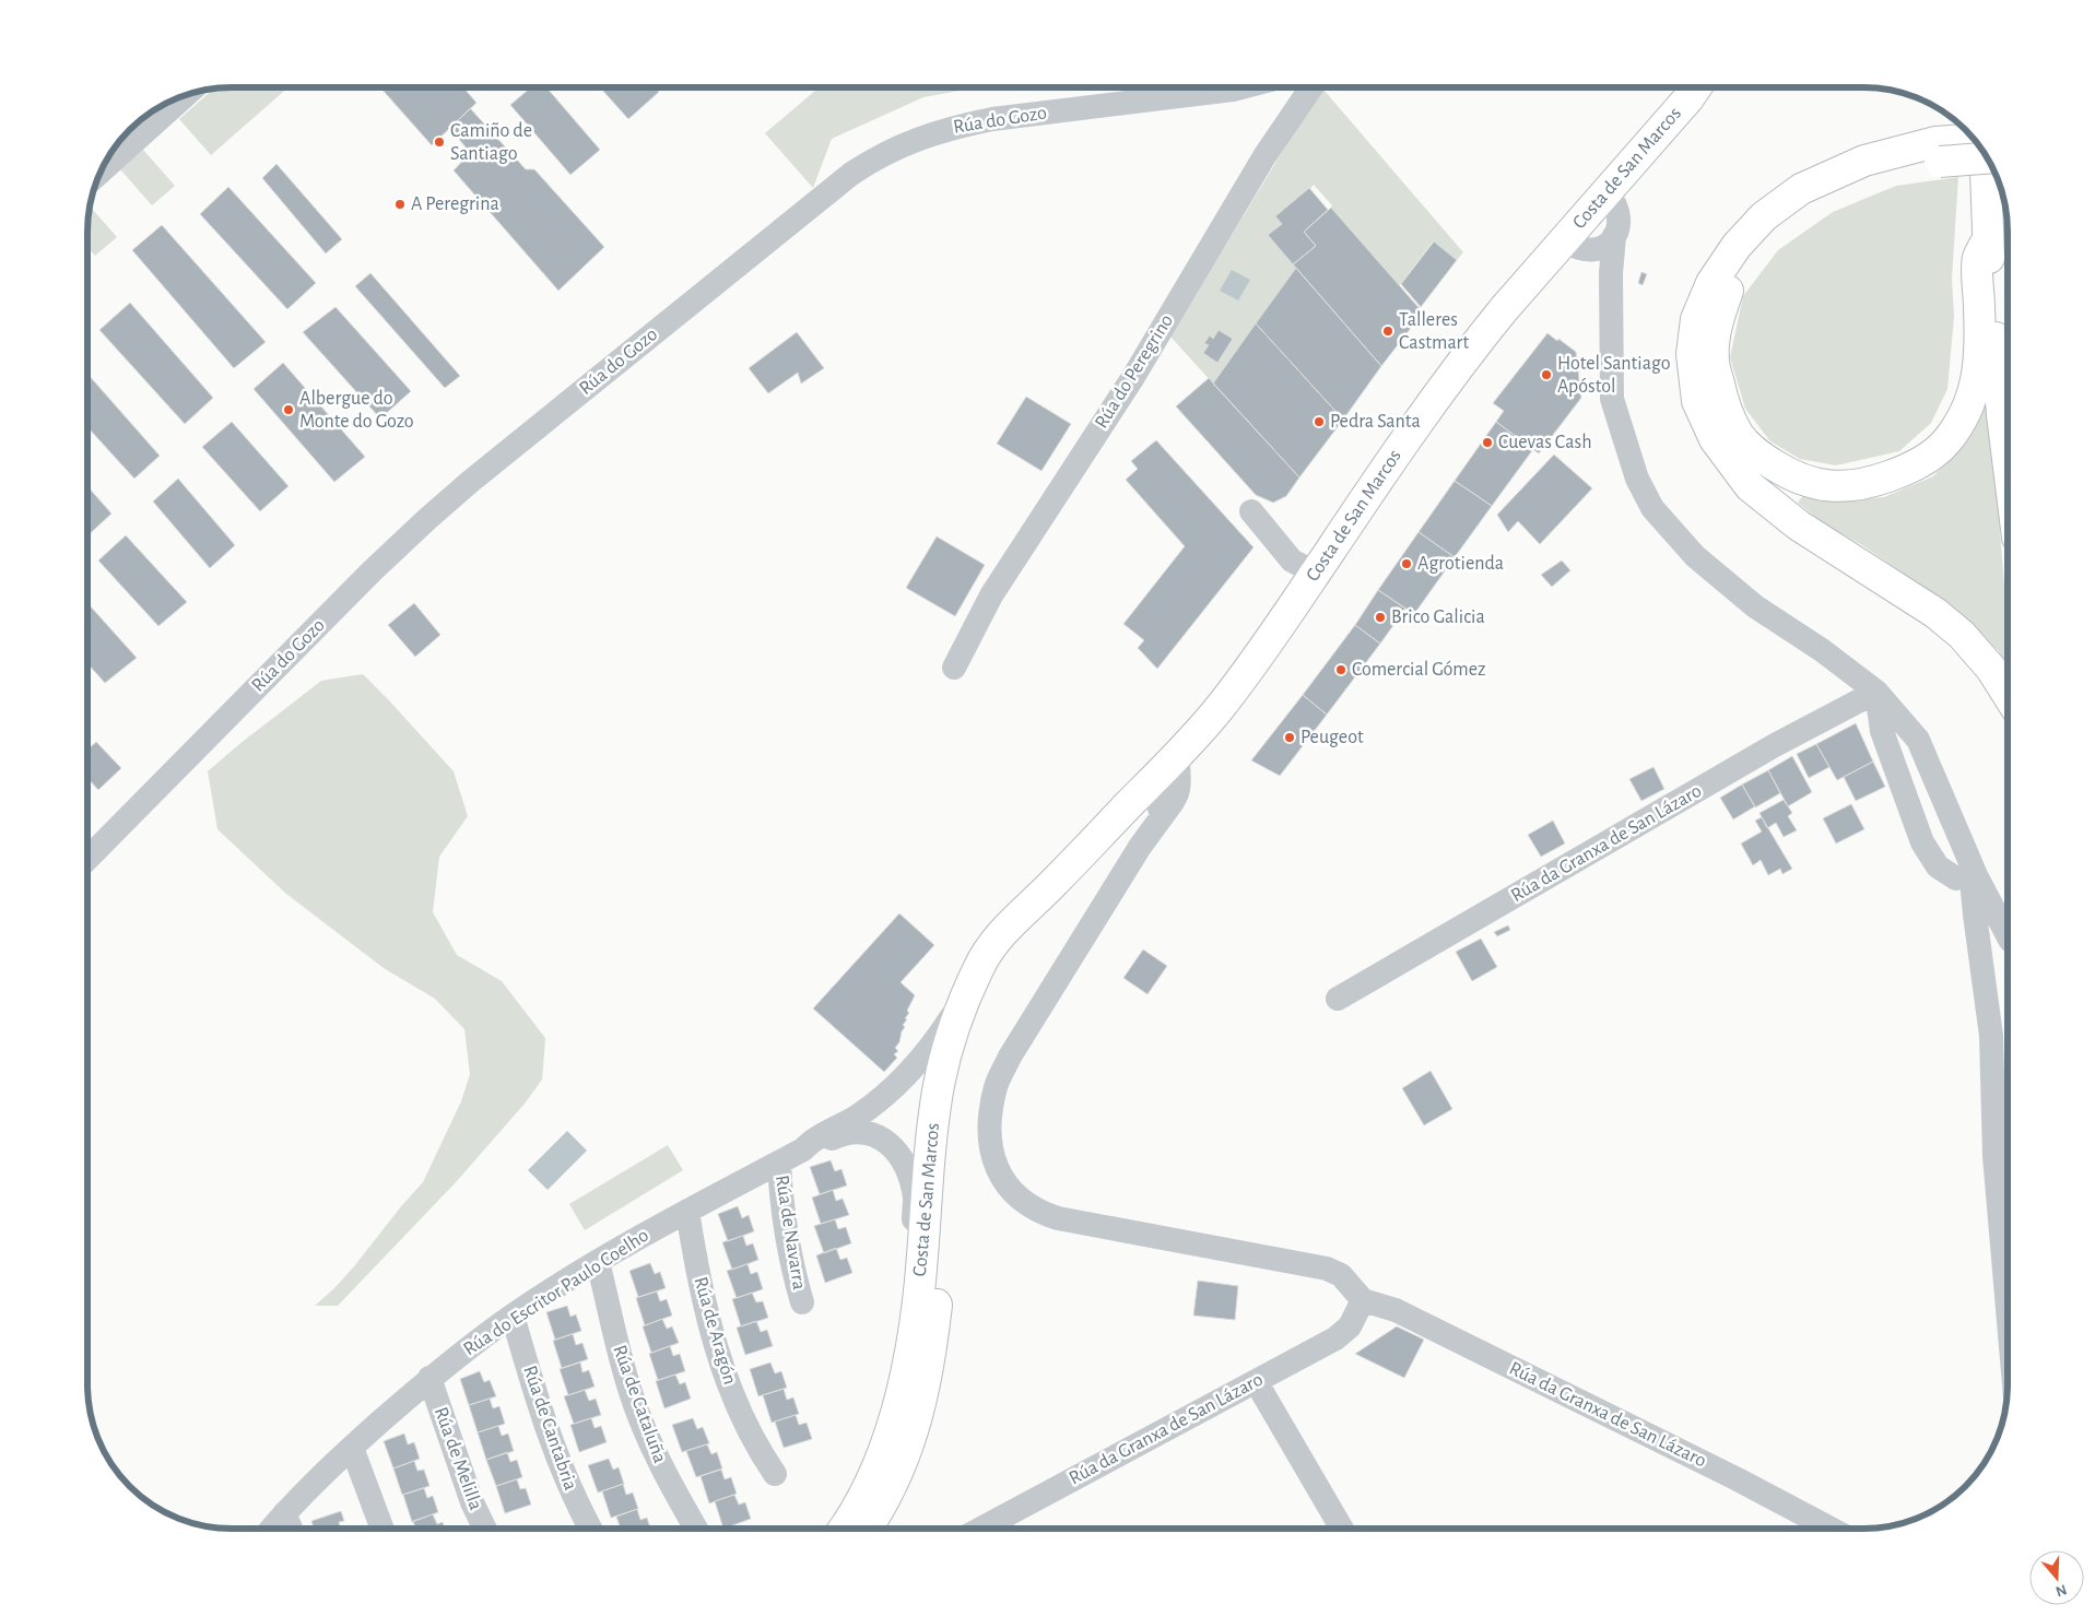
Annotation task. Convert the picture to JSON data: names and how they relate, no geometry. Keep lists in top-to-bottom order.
{
  "streets": {
    "main road": ["Costa de San Marcos"],
    "street": [
      "Rúa do Gozo",
      "Rúa do Peregrino",
      "Rúa da Granxa de San Lázaro",
      "Rúa de Navarra",
      "Rúa do Escritor Paulo Coelho",
      "Rúa de Aragón",
      "Rúa de Cataluña",
      "Rúa de Cantabria",
      "Rúa de Melilla"
    ]
  },
  "crossings": [
    ["Costa de San Marcos", "Rúa do Escritor Paulo Coelho"],
    ["Rúa de Navarra", "Rúa do Escritor Paulo Coelho"],
    ["Rúa do Escritor Paulo Coelho", "Rúa de Aragón"],
    ["Rúa do Escritor Paulo Coelho", "Rúa de Cataluña"],
    ["Rúa do Escritor Paulo Coelho", "Rúa de Cantabria"],
    ["Rúa do Escritor Paulo Coelho", "Rúa de Melilla"]
  ],
  "places": [
    "Camiño de Santiago",
    "A Peregrina",
    "Talleres Castmart",
    "Hotel Santiago Apóstol",
    "Albergue do Monte do Gozo",
    "Pedra Santa",
    "Cuevas Cash",
    "Agrotienda",
    "Brico Galicia",
    "Comercial Gómez",
    "Peugeot"
  ],
  "north": "bottom"
}
